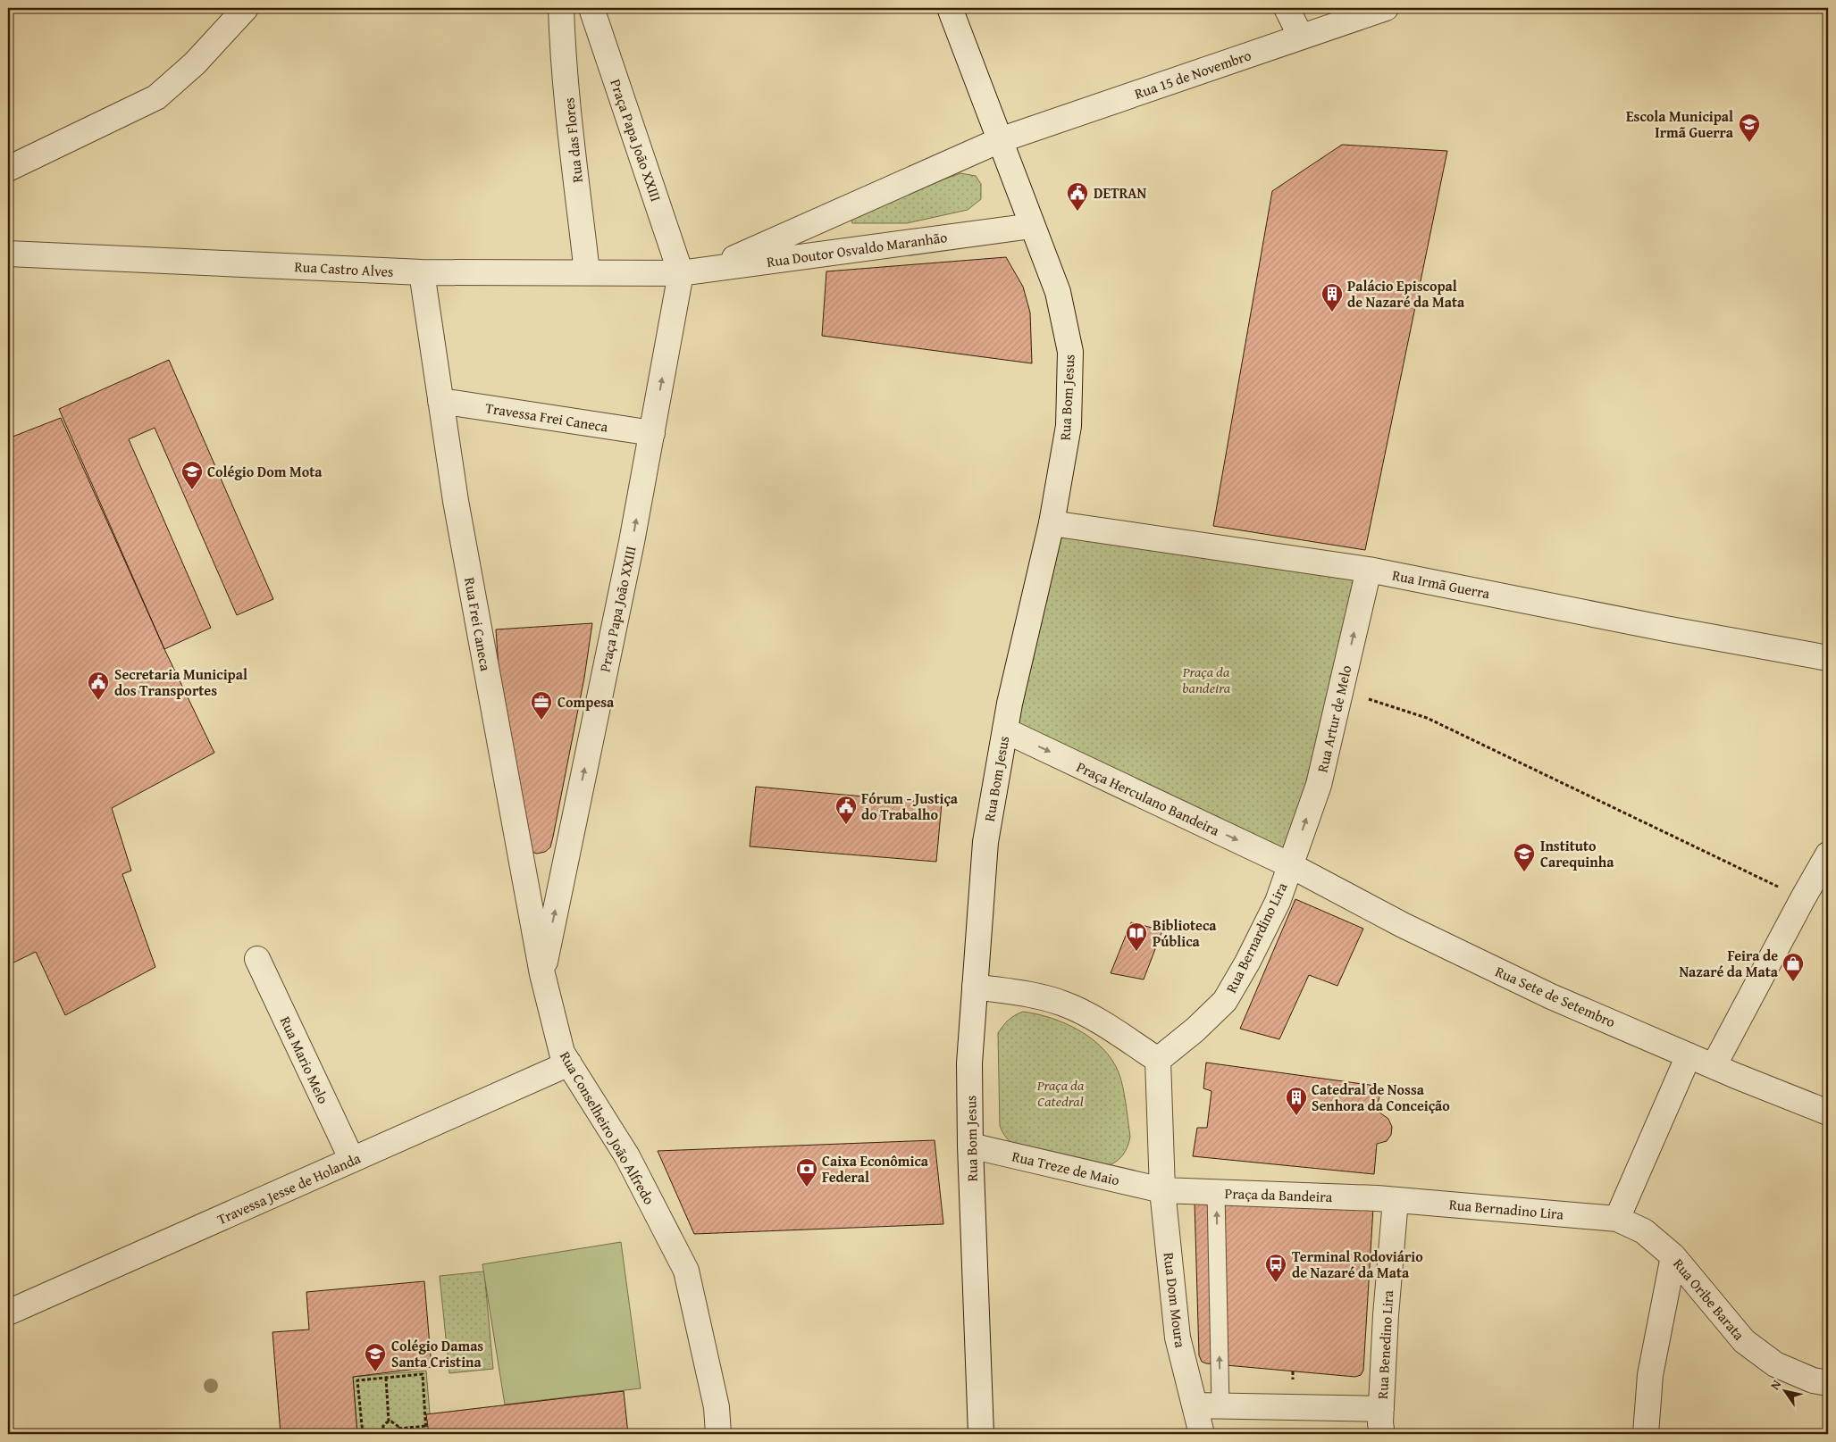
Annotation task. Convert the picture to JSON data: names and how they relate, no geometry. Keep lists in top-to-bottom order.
{
  "streets": {
    "street": [
      "Rua 15 de Novembro",
      "Rua das Flores",
      "Praça Papa João XXIII",
      "Rua Doutor Osvaldo Maranhão",
      "Rua Castro Alves",
      "Rua Bom Jesus",
      "Travessa Frei Caneca",
      "Rua Irmã Guerra",
      "Rua Frei Caneca",
      "Rua Artur de Melo",
      "Praça Herculano Bandeira",
      "Rua Bernardino Lira",
      "Rua Sete de Setembro",
      "Rua Mario Melo",
      "Rua Conselheiro João Alfredo",
      "Rua Treze de Maio",
      "Travessa Jesse de Holanda",
      "Praça da Bandeira",
      "Rua Bernadino Lira",
      "Rua Oribe Barata",
      "Rua Dom Moura",
      "Rua Benedino Lira"
    ]
  },
  "crossings": [
    ["Rua 15 de Novembro", "Rua Doutor Osvaldo Maranhão"],
    ["Rua 15 de Novembro", "Rua Bom Jesus"],
    ["Rua das Flores", "Rua Castro Alves"],
    ["Praça Papa João XXIII", "Rua Doutor Osvaldo Maranhão"],
    ["Praça Papa João XXIII", "Rua Castro Alves"],
    ["Praça Papa João XXIII", "Travessa Frei Caneca"],
    ["Praça Papa João XXIII", "Rua Frei Caneca"],
    ["Praça Papa João XXIII", "Rua Conselheiro João Alfredo"],
    ["Rua Doutor Osvaldo Maranhão", "Rua Castro Alves"],
    ["Rua Doutor Osvaldo Maranhão", "Rua Bom Jesus"],
    ["Rua Castro Alves", "Rua Frei Caneca"],
    ["Rua Bom Jesus", "Rua Irmã Guerra"],
    ["Rua Bom Jesus", "Praça Herculano Bandeira"],
    ["Rua Bom Jesus", "Rua Treze de Maio"],
    ["Travessa Frei Caneca", "Rua Frei Caneca"],
    ["Rua Irmã Guerra", "Rua Artur de Melo"],
    ["Rua Frei Caneca", "Rua Conselheiro João Alfredo"],
    ["Rua Artur de Melo", "Praça Herculano Bandeira"],
    ["Rua Artur de Melo", "Rua Bernardino Lira"],
    ["Rua Artur de Melo", "Rua Sete de Setembro"],
    ["Praça Herculano Bandeira", "Rua Bernardino Lira"],
    ["Praça Herculano Bandeira", "Rua Sete de Setembro"],
    ["Rua Bernardino Lira", "Rua Sete de Setembro"],
    ["Rua Bernardino Lira", "Rua Dom Moura"],
    ["Rua Mario Melo", "Travessa Jesse de Holanda"],
    ["Rua Conselheiro João Alfredo", "Travessa Jesse de Holanda"],
    ["Rua Treze de Maio", "Praça da Bandeira"],
    ["Rua Treze de Maio", "Rua Dom Moura"],
    ["Praça da Bandeira", "Rua Bernadino Lira"],
    ["Praça da Bandeira", "Rua Dom Moura"],
    ["Praça da Bandeira", "Rua Benedino Lira"],
    ["Rua Bernadino Lira", "Rua Oribe Barata"],
    ["Rua Bernadino Lira", "Rua Benedino Lira"]
  ],
  "one_way": ["Praça Papa João XXIII", "Rua Artur de Melo", "Praça Herculano Bandeira"],
  "parks": ["Praça da bandeira", "Praça da Catedral"],
  "places": {
    "school or university": [
      "Escola Municipal Irmã Guerra",
      "Colégio Dom Mota",
      "Instituto Carequinha",
      "Colégio Damas Santa Cristina"
    ],
    "public building": ["DETRAN", "Secretaria Municipal dos Transportes", "Fórum - Justiça do Trabalho"],
    "building": ["Palácio Episcopal de Nazaré da Mata", "Catedral de Nossa Senhora da Conceição"],
    "office": ["Compesa"],
    "library": ["Biblioteca Pública"],
    "shop": ["Feira de Nazaré da Mata"],
    "bank": ["Caixa Econômica Federal"],
    "bus stop": ["Terminal Rodoviário de Nazaré da Mata"]
  },
  "north": "top left"
}
